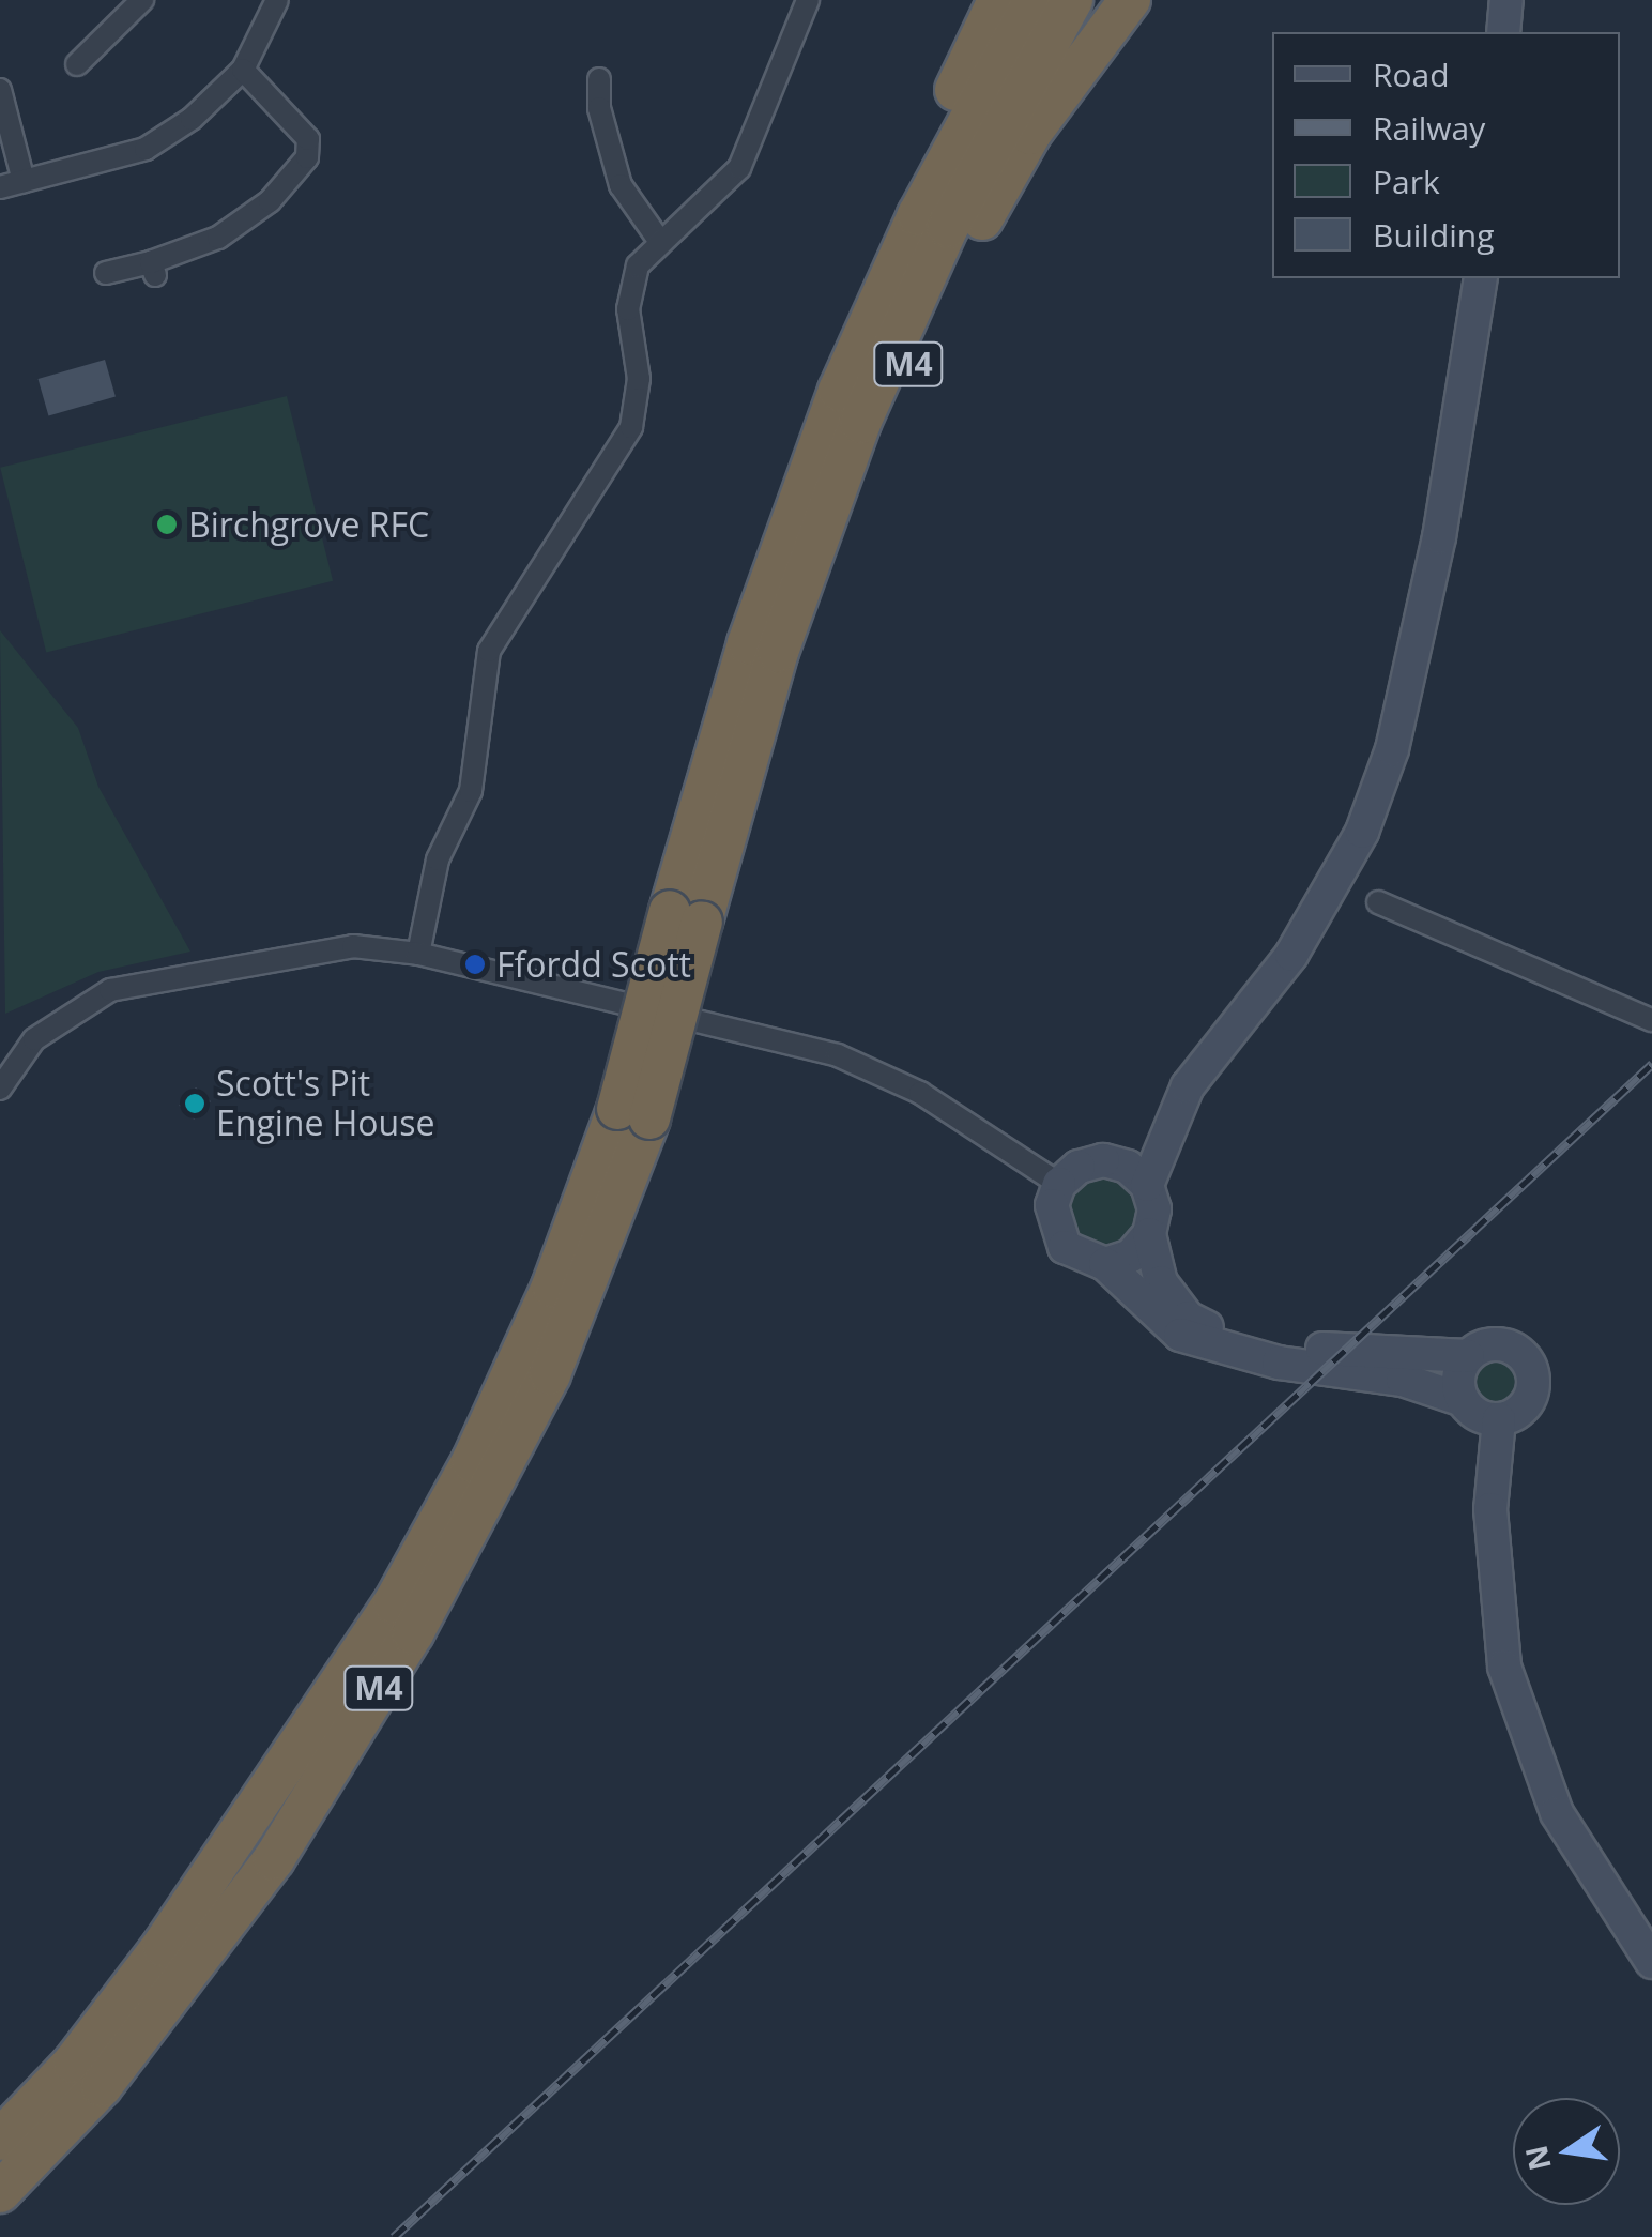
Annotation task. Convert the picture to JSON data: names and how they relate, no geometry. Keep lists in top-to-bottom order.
{
  "streets": {
    "highway": ["M4"]
  },
  "places": ["Birchgrove RFC", "Ffordd Scott", "Scott's Pit Engine House"],
  "legend": [
    "Road",
    "Railway",
    "Park",
    "Building"
  ],
  "north": "left"
}
